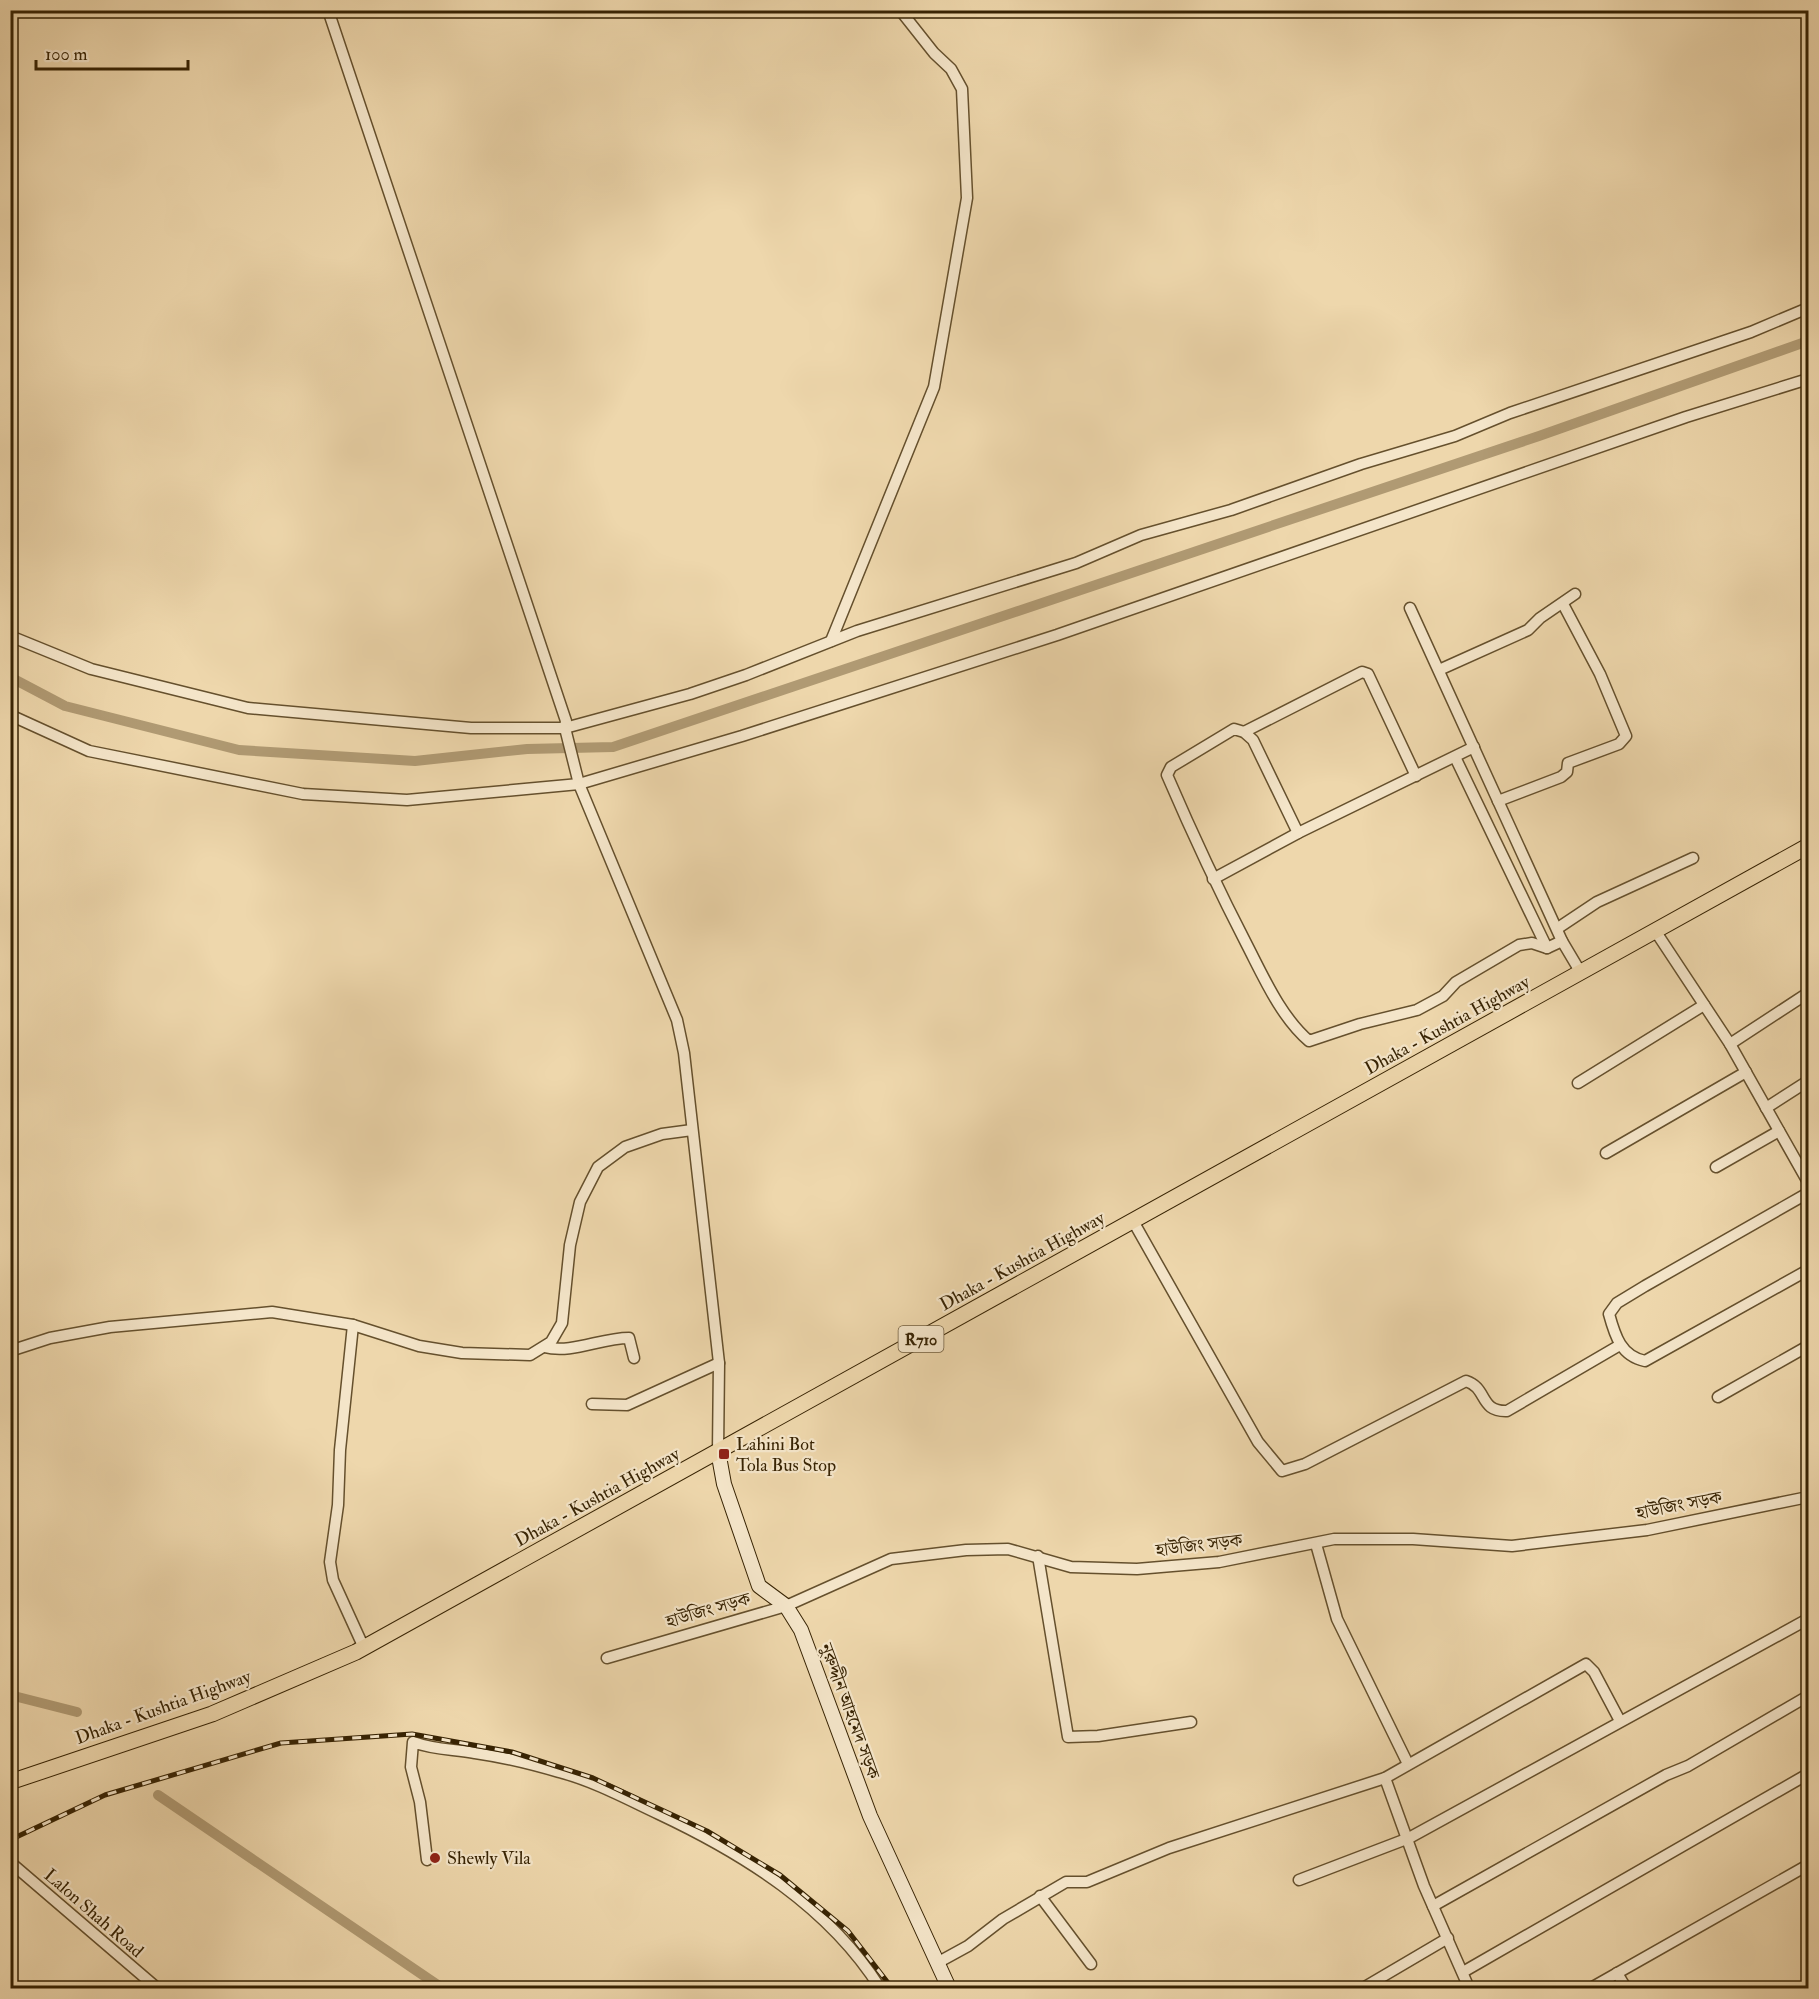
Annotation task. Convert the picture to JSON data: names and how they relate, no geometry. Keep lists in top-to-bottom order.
{
  "streets": {
    "main road": ["Dhaka - Kushtia Highway", "R710", "নুরুদ্দীন আহমেদ সড়ক"],
    "street": ["হাউজিং সড়ক", "Lalon Shah Road"]
  },
  "crossings": [
    ["Dhaka - Kushtia Highway", "নুরুদ্দীন আহমেদ সড়ক"],
    ["হাউজিং সড়ক", "নুরুদ্দীন আহমেদ সড়ক"]
  ],
  "places": {
    "transit": ["Lahini Bot Tola Bus Stop"],
    "other": ["Shewly Vila"]
  },
  "scale_bar": "100 m"
}
